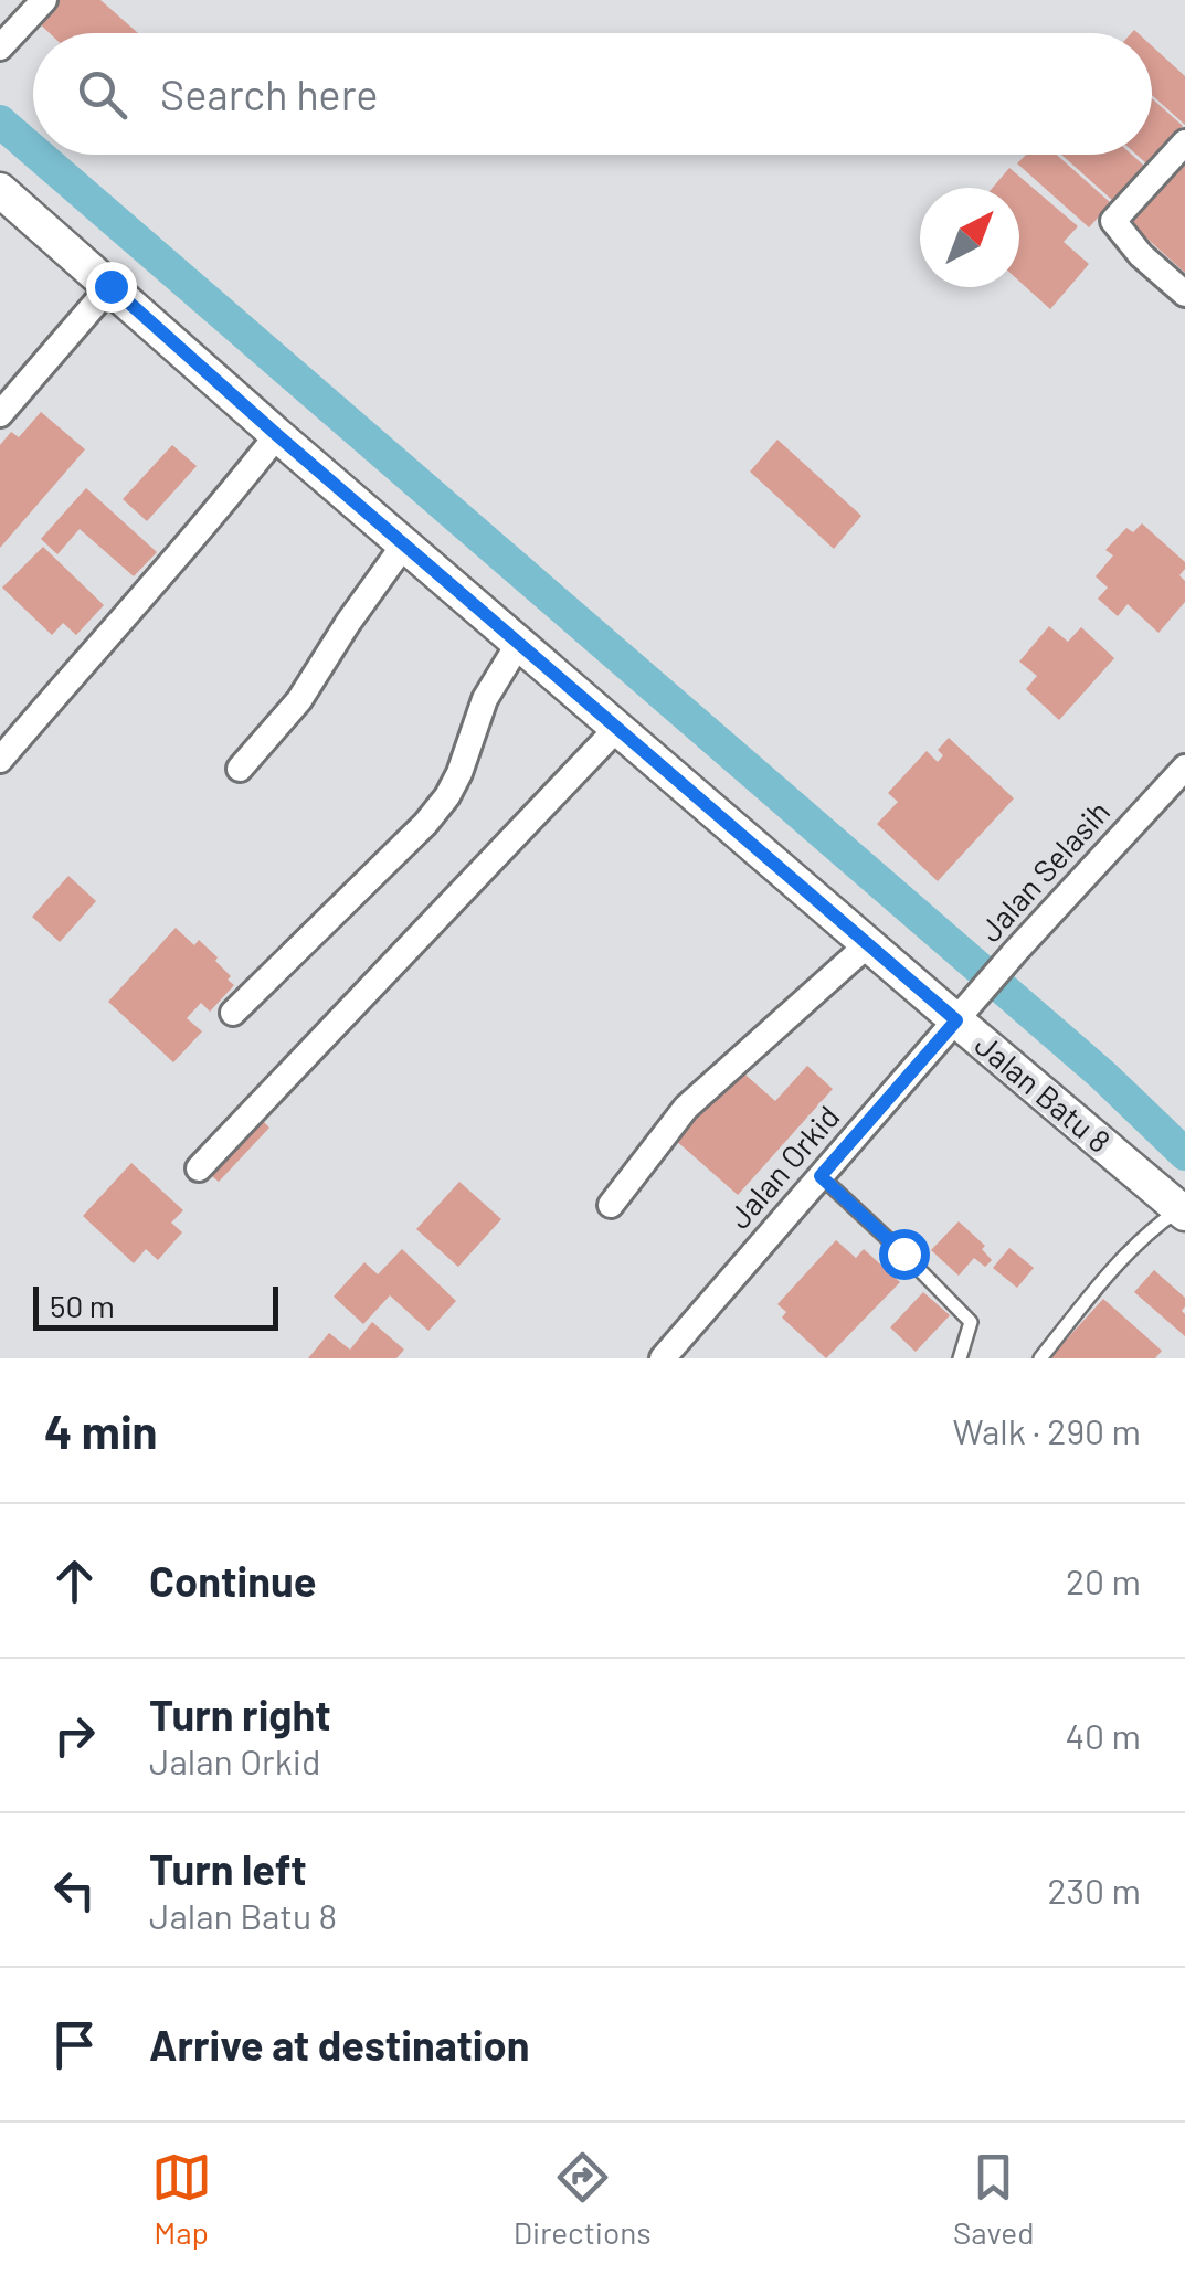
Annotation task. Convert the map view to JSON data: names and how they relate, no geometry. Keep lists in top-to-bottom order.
{
  "streets": {
    "street": ["Jalan Selasih", "Jalan Batu 8", "Jalan Orkid"]
  },
  "crossings": [
    ["Jalan Selasih", "Jalan Batu 8"],
    ["Jalan Selasih", "Jalan Orkid"],
    ["Jalan Batu 8", "Jalan Orkid"]
  ],
  "scale_bar": "50 m",
  "north": "top right",
  "page": {
    "search": "Search here",
    "scale": "50 m",
    "heading": ["4 min", "Walk · 290 m"],
    "list": [
      ["Continue", "20 m"],
      ["Turn right", "Jalan Orkid", "40 m"],
      ["Turn left", "Jalan Batu 8", "230 m"],
      "Arrive at destination"
    ],
    "nav": ["Map", "Directions", "Saved"]
  }
}
